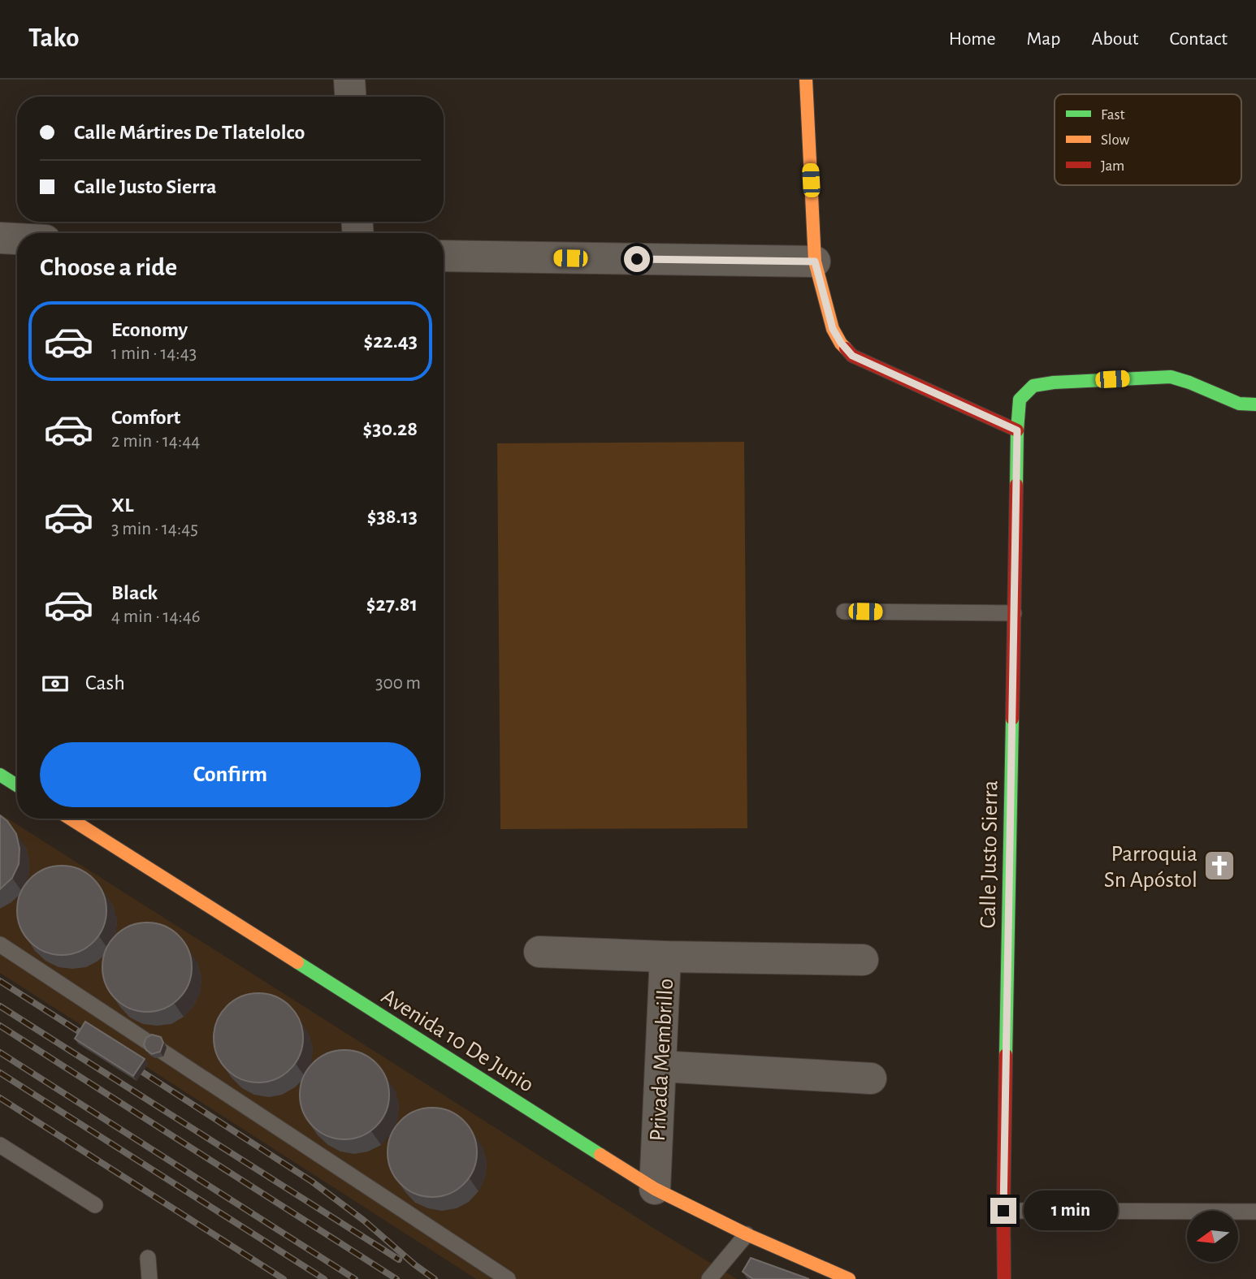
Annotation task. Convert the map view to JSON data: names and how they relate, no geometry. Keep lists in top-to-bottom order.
{
  "streets": {
    "street": ["Calle Justo Sierra", "Avenida 10 De Junio", "Privada Membrillo"]
  },
  "crossings": [
    ["Avenida 10 De Junio", "Privada Membrillo"]
  ],
  "places": {
    "church": ["Parroquia Sn Apóstol"]
  },
  "legend": ["Fast", "Slow", "Jam"],
  "north": "left",
  "page": {
    "header": "Tako",
    "nav": [
      "Home",
      "Map",
      "About",
      "Contact"
    ],
    "banner": ["Calle Mártires De Tlatelolco", "Calle Justo Sierra"],
    "heading": "Choose a ride",
    "list": [
      {
        "name": "Economy",
        "note": "1 min · 14:43",
        "value": "$22.43"
      },
      {
        "name": "Comfort",
        "note": "2 min · 14:44",
        "value": "$30.28"
      },
      {
        "name": "XL",
        "note": "3 min · 14:45",
        "value": "$38.13"
      },
      {
        "name": "Black",
        "note": "4 min · 14:46",
        "value": "$27.81"
      }
    ],
    "pay": ["Cash", "300 m"],
    "buttons": "Confirm",
    "bubble": "1 min"
  }
}
